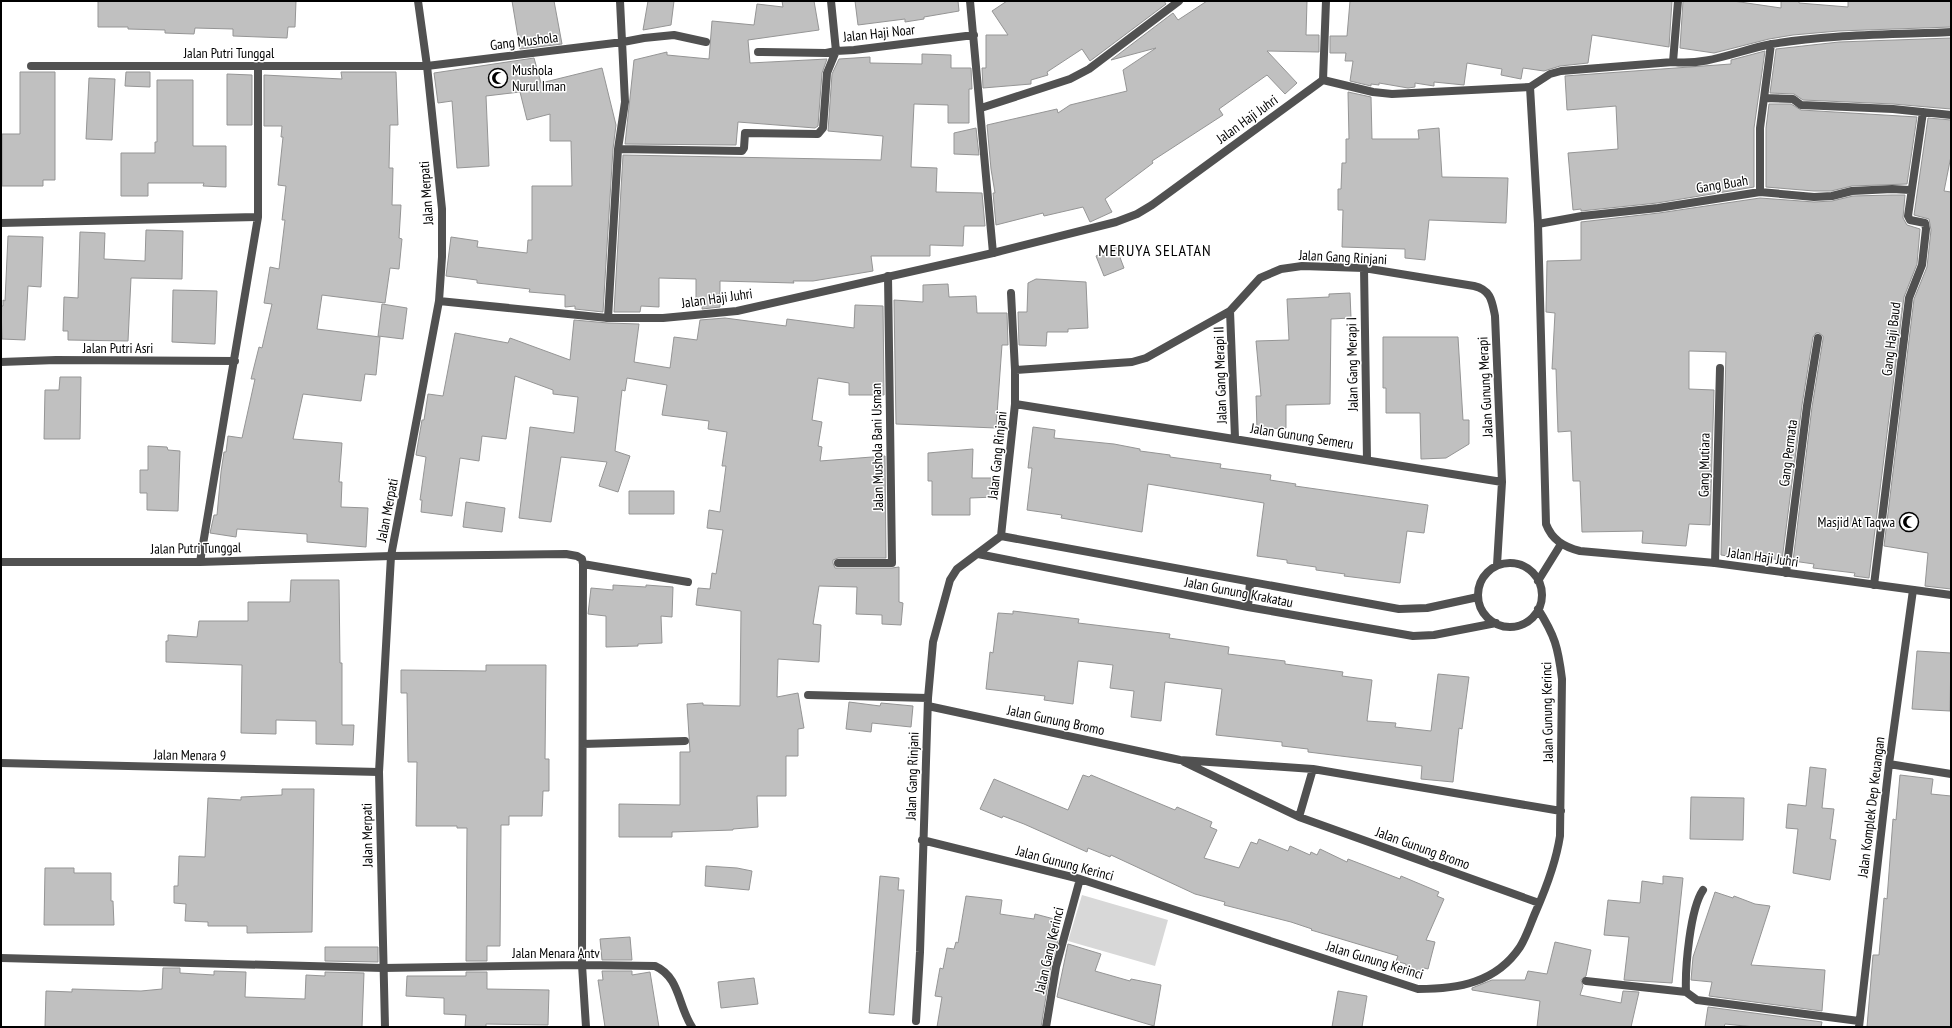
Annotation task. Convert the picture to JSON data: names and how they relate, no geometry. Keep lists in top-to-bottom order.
{
  "streets": {
    "street": [
      "Jalan Haji Noar",
      "Gang Mushola",
      "Jalan Putri Tunggal",
      "Jalan Haji Juhri",
      "Gang Buah",
      "Jalan Merpati",
      "Jalan Gang Rinjani",
      "Gang Haji Baud",
      "Jalan Putri Asri",
      "Jalan Gang Merapi I",
      "Jalan Gang Merapi II",
      "Jalan Gunung Merapi",
      "Jalan Gunung Semeru",
      "Jalan Mushola Bani Usman",
      "Gang Permata",
      "Gang Mutiara",
      "Jalan Gunung Krakatau",
      "Jalan Gunung Kerinci",
      "Jalan Gunung Bromo",
      "Jalan Menara 9",
      "Jalan Komplek Dep Keuangan",
      "Jalan Gang Kerinci",
      "Jalan Menara Antv"
    ]
  },
  "crossings": [
    ["Gang Mushola", "Jalan Putri Tunggal"],
    ["Gang Mushola", "Jalan Merpati"],
    ["Jalan Putri Tunggal", "Jalan Merpati"],
    ["Jalan Haji Juhri", "Jalan Merpati"],
    ["Jalan Haji Juhri", "Gang Haji Baud"],
    ["Jalan Haji Juhri", "Jalan Mushola Bani Usman"],
    ["Jalan Haji Juhri", "Gang Permata"],
    ["Jalan Haji Juhri", "Gang Mutiara"],
    ["Jalan Haji Juhri", "Jalan Komplek Dep Keuangan"],
    ["Gang Buah", "Gang Haji Baud"],
    ["Jalan Merpati", "Jalan Menara 9"],
    ["Jalan Merpati", "Jalan Menara Antv"],
    ["Jalan Gang Rinjani", "Jalan Gang Merapi I"],
    ["Jalan Gang Rinjani", "Jalan Gang Merapi II"],
    ["Jalan Gang Rinjani", "Jalan Gunung Merapi"],
    ["Jalan Gang Rinjani", "Jalan Gunung Semeru"],
    ["Jalan Gang Rinjani", "Jalan Gunung Krakatau"],
    ["Jalan Gang Rinjani", "Jalan Gunung Kerinci"],
    ["Jalan Gang Rinjani", "Jalan Gunung Bromo"],
    ["Jalan Gang Merapi I", "Jalan Gunung Semeru"],
    ["Jalan Gang Merapi II", "Jalan Gunung Semeru"],
    ["Jalan Gunung Merapi", "Jalan Gunung Semeru"],
    ["Jalan Gunung Krakatau", "Jalan Gunung Kerinci"],
    ["Jalan Gunung Kerinci", "Jalan Gunung Bromo"],
    ["Jalan Gunung Kerinci", "Jalan Gang Kerinci"]
  ],
  "districts": ["MERUYA SELATAN"],
  "places": {
    "mosque": ["Mushola Nurul Iman", "Masjid At Taqwa"]
  }
}
